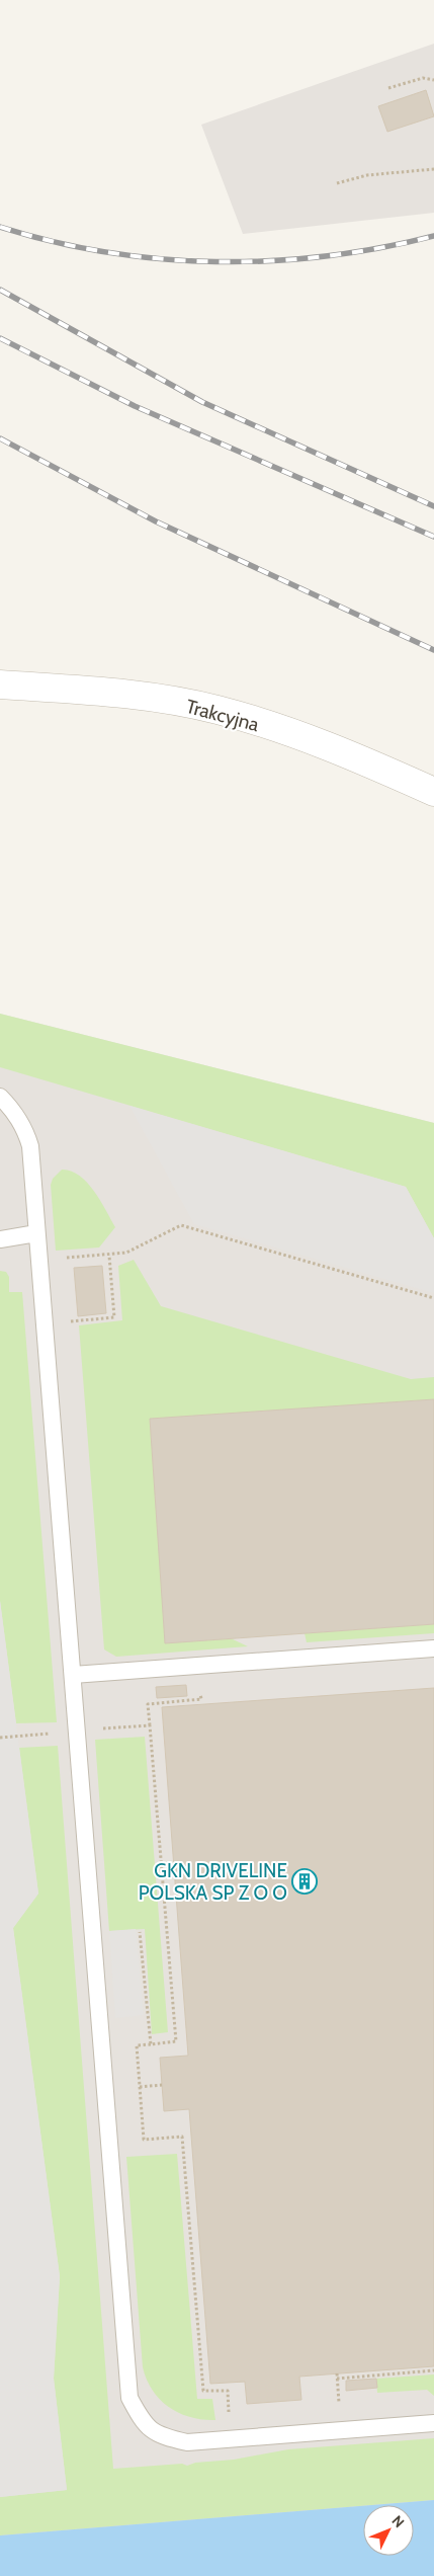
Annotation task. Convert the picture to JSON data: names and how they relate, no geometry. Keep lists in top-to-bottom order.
{
  "streets": {
    "street": ["Trakcyjna"]
  },
  "places": {
    "building": ["GKN DRIVELINE POLSKA SP Z O O"]
  },
  "north": "top right"
}
